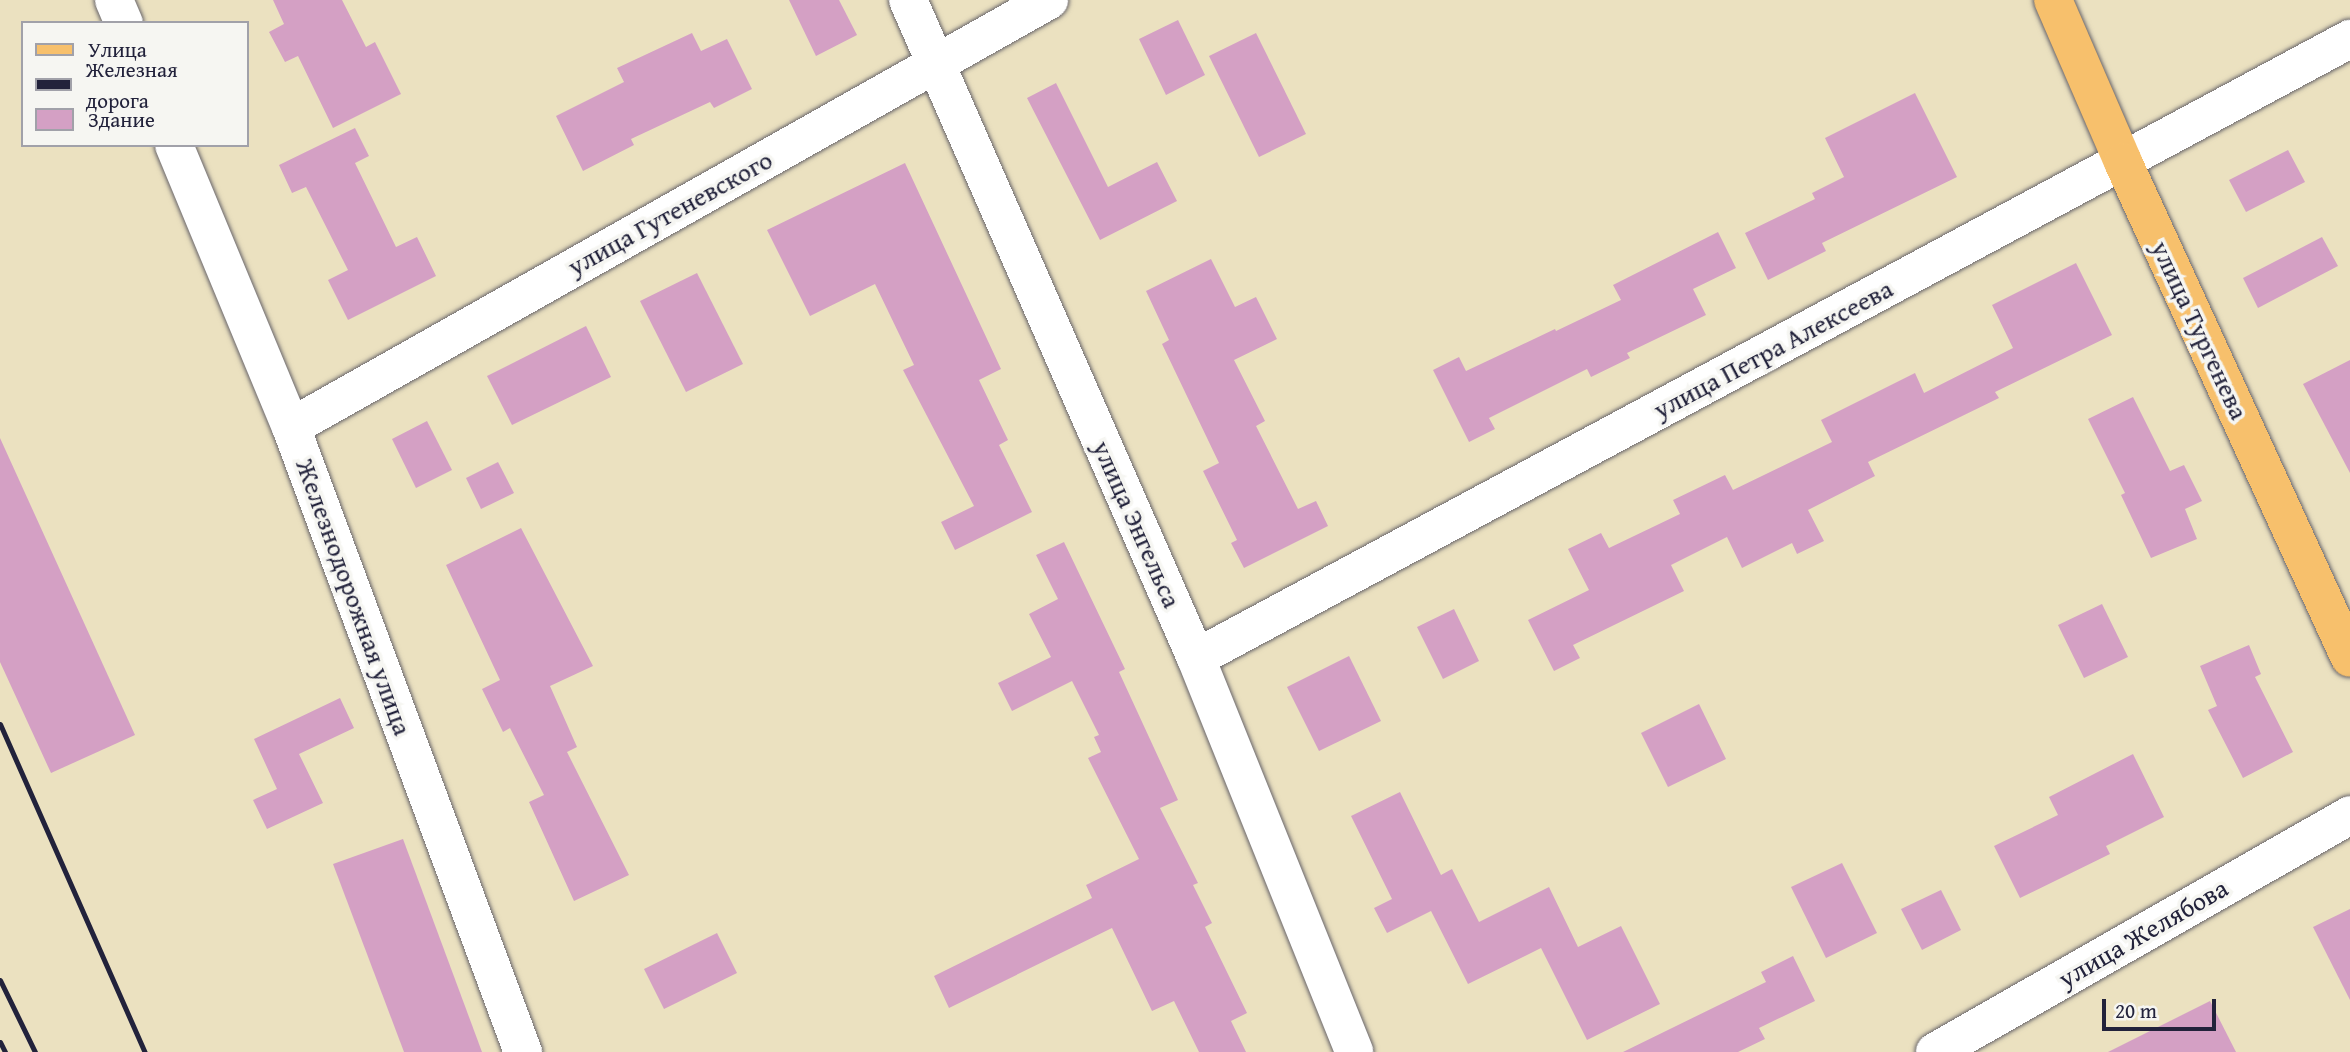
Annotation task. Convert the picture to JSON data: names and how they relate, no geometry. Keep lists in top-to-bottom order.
{
  "streets": {
    "main road": ["улица Тургенева"],
    "street": [
      "улица Гутеневского",
      "улица Петра Алексеева",
      "улица Энгельса",
      "Железнодорожная улица",
      "улица Желябова"
    ]
  },
  "crossings": [
    ["улица Гутеневского", "улица Энгельса"],
    ["улица Гутеневского", "Железнодорожная улица"],
    ["улица Тургенева", "улица Петра Алексеева"],
    ["улица Петра Алексеева", "улица Энгельса"]
  ],
  "legend": ["Улица", "Железная дорога", "Здание"],
  "scale_bar": "20 m"
}
